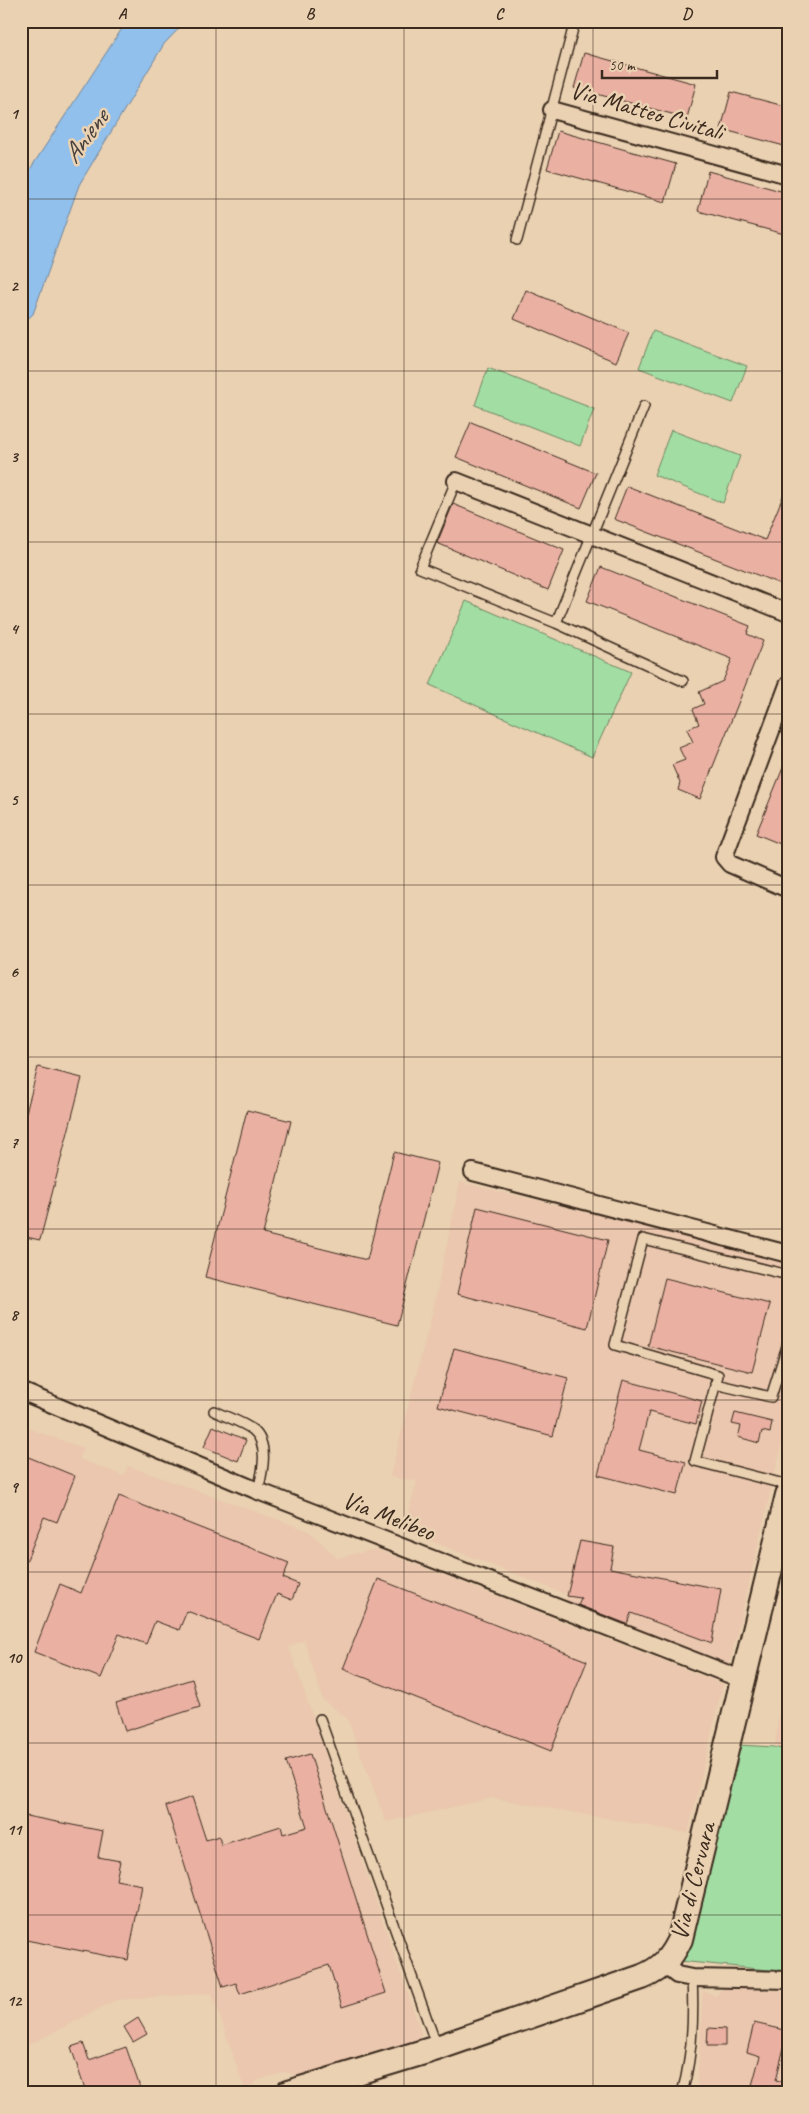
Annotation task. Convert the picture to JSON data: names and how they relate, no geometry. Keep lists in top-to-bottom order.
{
  "streets": {
    "street": ["Via Matteo Civitali", "Via Melibeo", "Via di Cervara"]
  },
  "crossings": [
    ["Via Melibeo", "Via di Cervara"]
  ],
  "water": ["Aniene"],
  "scale_bar": "50 m",
  "grid": {
    "columns": [
      "A",
      "B",
      "C",
      "D"
    ],
    "rows": [
      "1",
      "2",
      "3",
      "4",
      "5",
      "6",
      "7",
      "8",
      "9",
      "10",
      "11",
      "12"
    ]
  }
}
